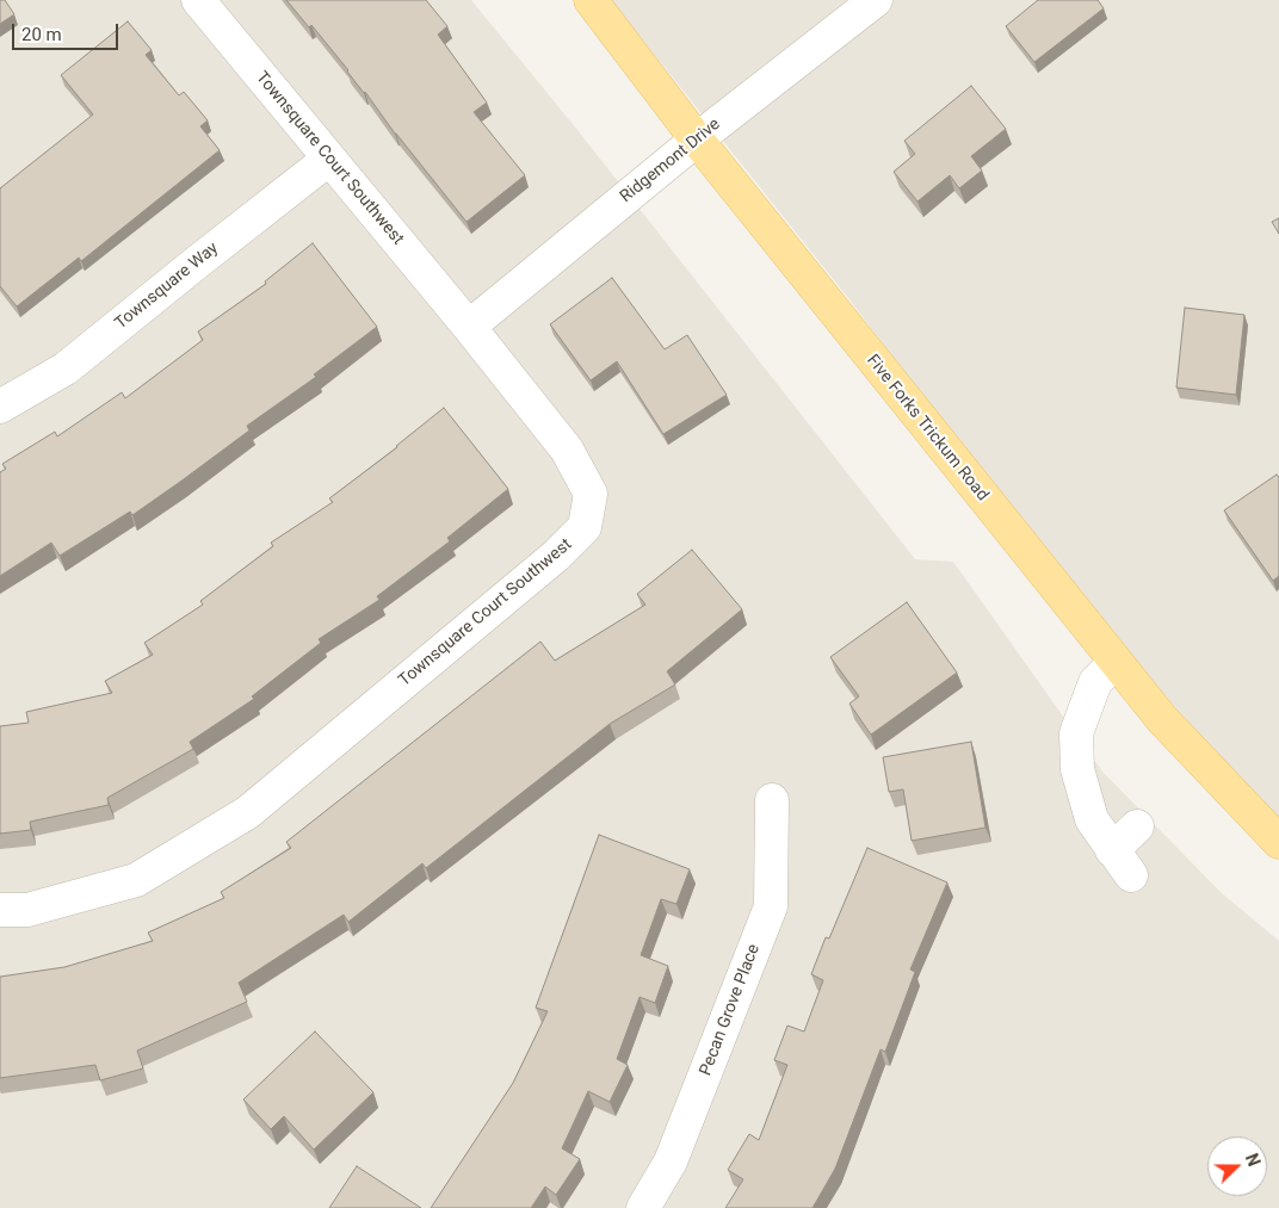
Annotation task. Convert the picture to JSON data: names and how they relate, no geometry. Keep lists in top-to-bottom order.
{
  "streets": {
    "main road": ["Five Forks Trickum Road"],
    "street": [
      "Townsquare Court Southwest",
      "Ridgemont Drive",
      "Townsquare Way",
      "Pecan Grove Place"
    ]
  },
  "crossings": [
    ["Townsquare Court Southwest", "Ridgemont Drive"],
    ["Townsquare Court Southwest", "Townsquare Way"],
    ["Ridgemont Drive", "Five Forks Trickum Road"]
  ],
  "scale_bar": "20 m",
  "north": "right"
}
